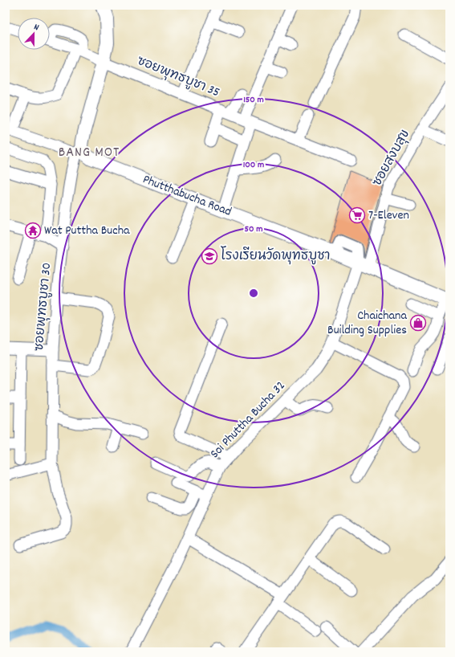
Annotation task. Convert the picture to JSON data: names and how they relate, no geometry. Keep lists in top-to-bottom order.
{
  "streets": {
    "main road": ["Phutthabucha Road"],
    "street": [
      "ซอยพุทธบูชา 35",
      "ซอยสงบสุข",
      "ซอยพุทธบูชา 30",
      "Soi Phuttha Bucha 32"
    ]
  },
  "crossings": [
    ["ซอยสงบสุข", "Phutthabucha Road"],
    ["ซอยสงบสุข", "Soi Phuttha Bucha 32"],
    ["Phutthabucha Road", "ซอยพุทธบูชา 30"],
    ["Phutthabucha Road", "Soi Phuttha Bucha 32"]
  ],
  "districts": ["BANG MOT"],
  "places": {
    "supermarket": ["7-Eleven"],
    "temple": ["Wat Puttha Bucha"],
    "school or university": ["โรงเรียนวัดพุทธบูชา"],
    "shop": ["Chaichana Building Supplies"]
  },
  "north": "top",
  "rings": ["150 m", "100 m", "50 m"]
}
